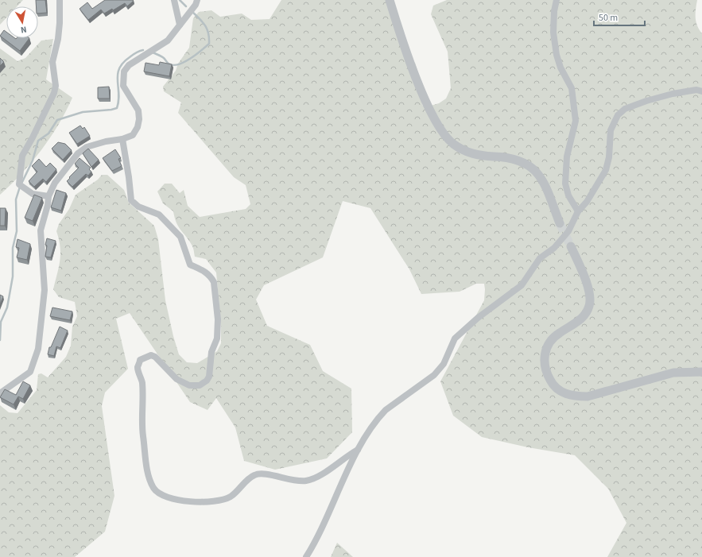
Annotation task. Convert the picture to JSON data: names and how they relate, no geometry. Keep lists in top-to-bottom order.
{
  "scale_bar": "50 m",
  "north": "bottom"
}
